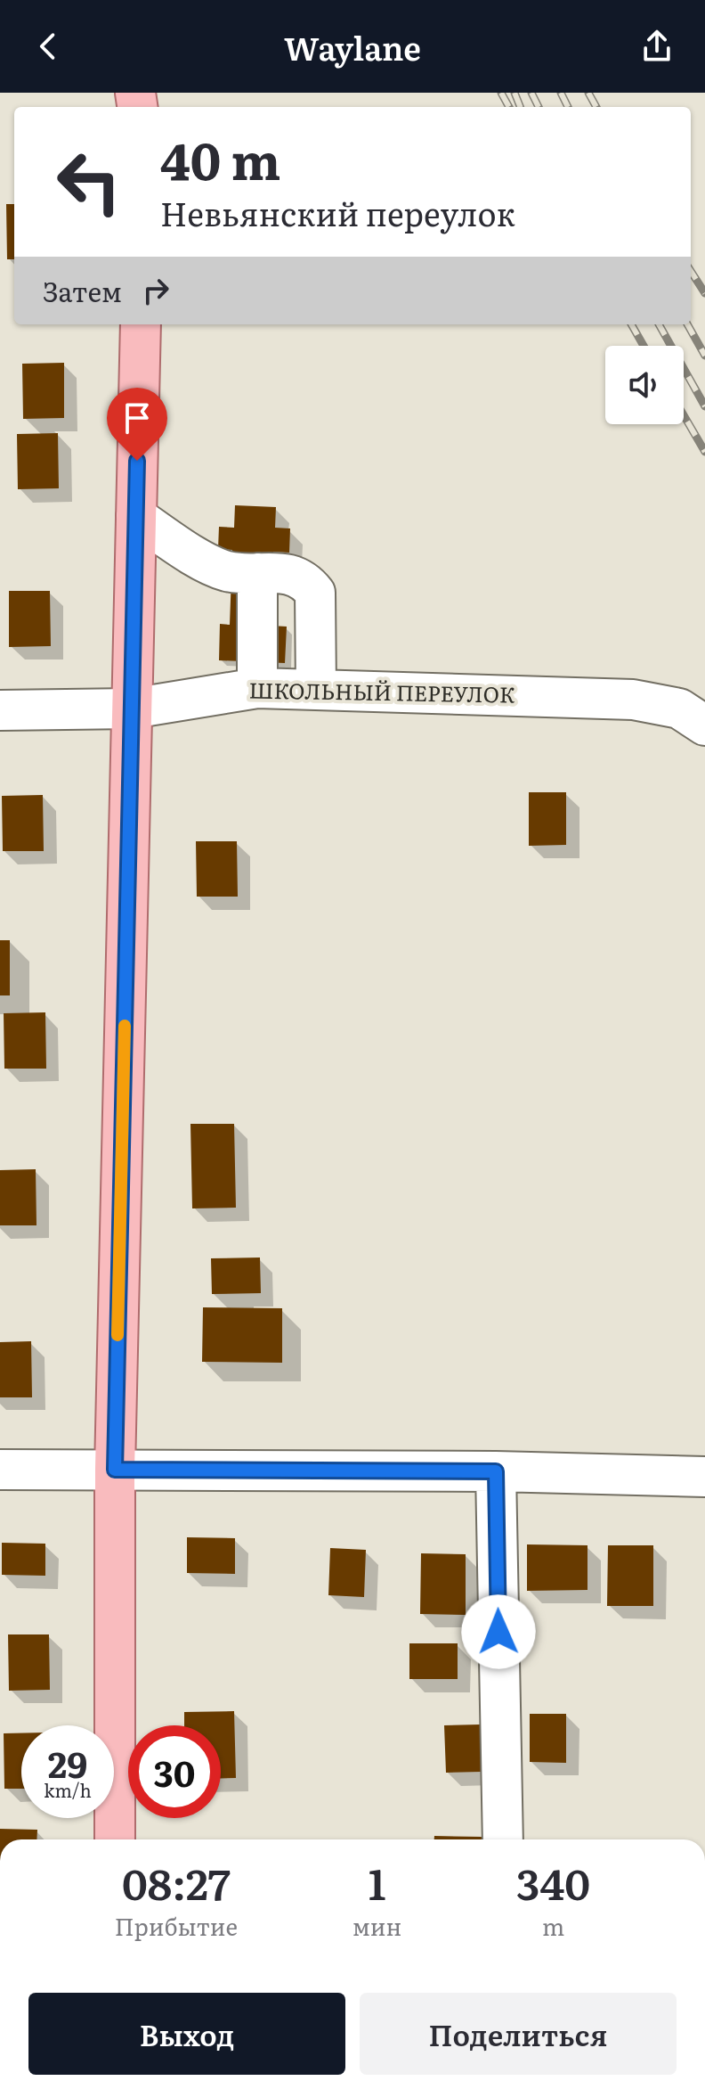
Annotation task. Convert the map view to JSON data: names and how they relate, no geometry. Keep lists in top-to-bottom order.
{
  "streets": {
    "street": ["ШКОЛЬНЫЙ ПЕРЕУЛОК"]
  },
  "page": {
    "header": "Waylane",
    "turn": ["40 m", "Невьянский переулок"],
    "then": "Затем",
    "speed": "29 km/h",
    "limit": "30",
    "eta": [
      "08:27",
      "Прибытие",
      "1",
      "мин",
      "340",
      "m"
    ],
    "buttons": ["Выход", "Поделиться"]
  }
}
